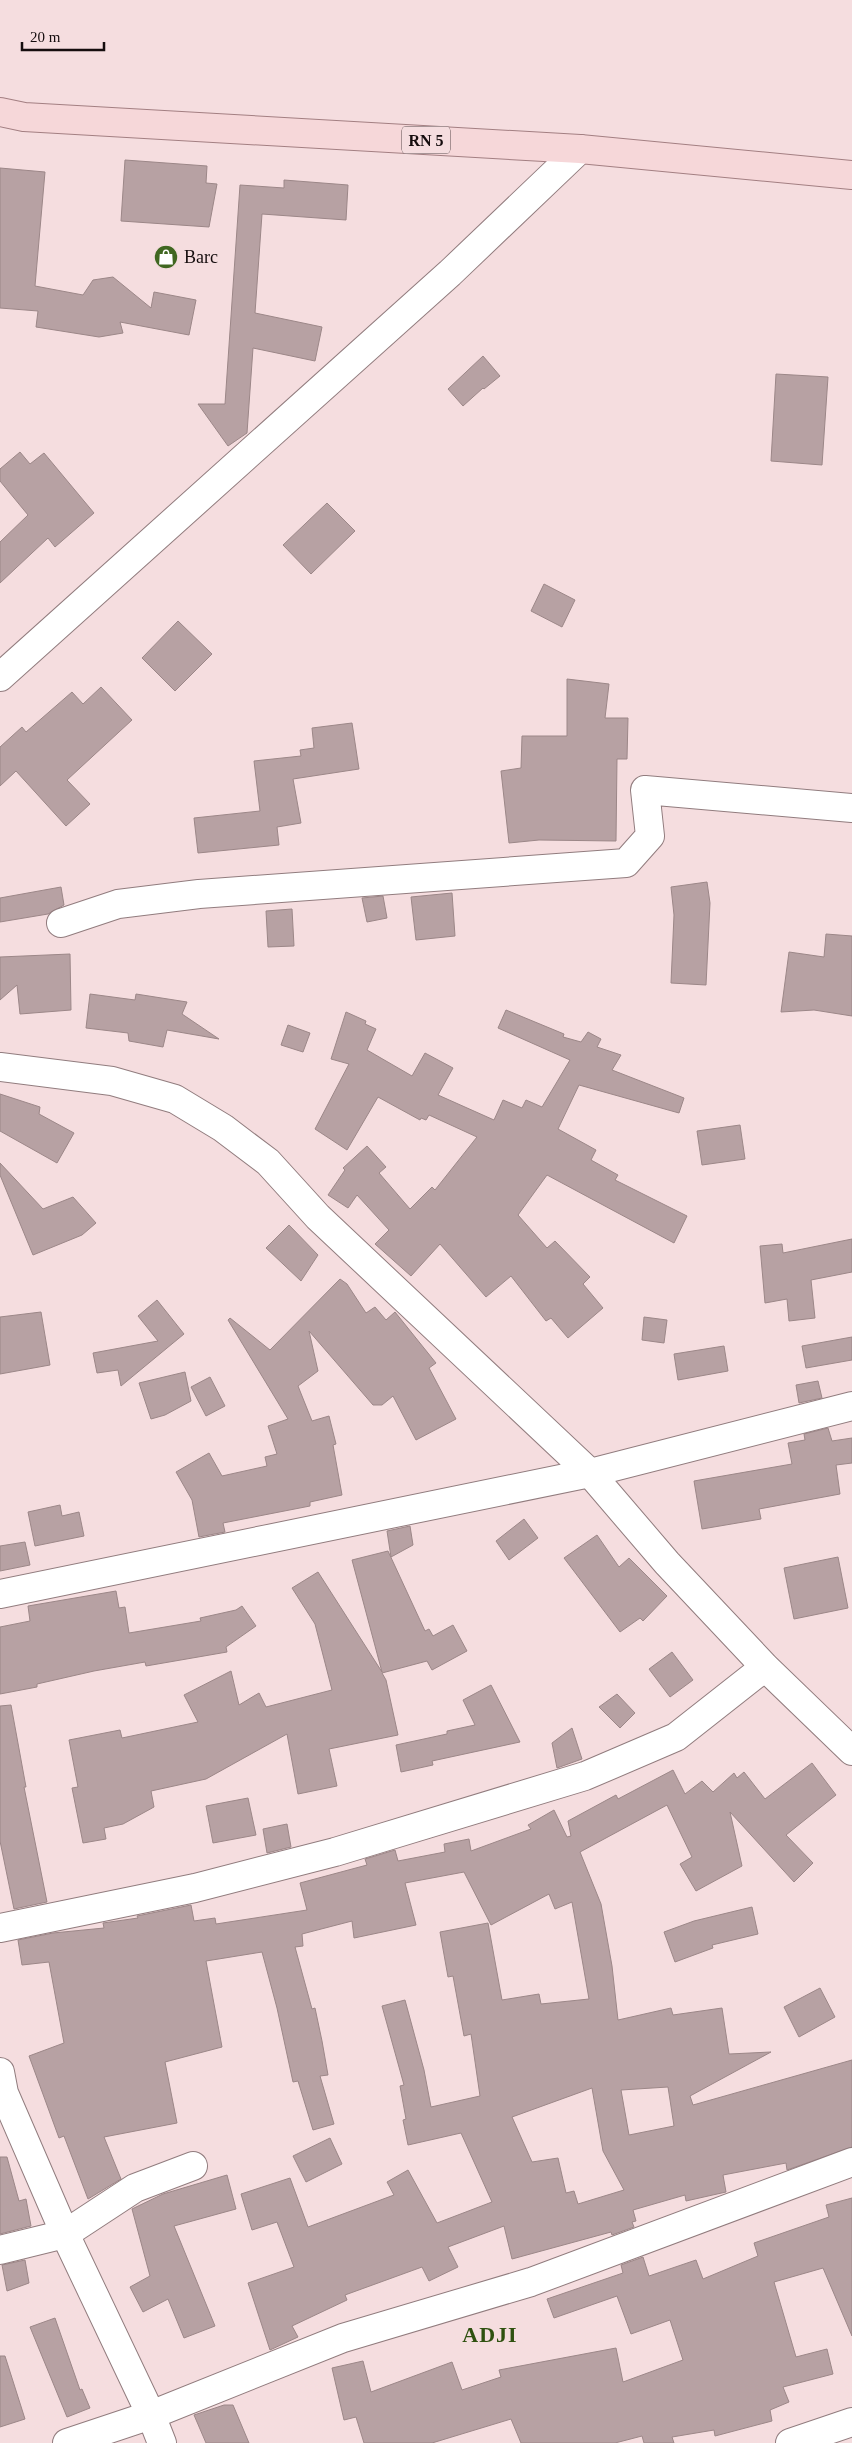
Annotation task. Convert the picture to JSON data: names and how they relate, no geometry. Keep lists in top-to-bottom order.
{
  "streets": {
    "main road": ["RN 5"]
  },
  "districts": ["ADJI"],
  "places": {
    "shop": ["Barc"]
  },
  "scale_bar": "20 m"
}
